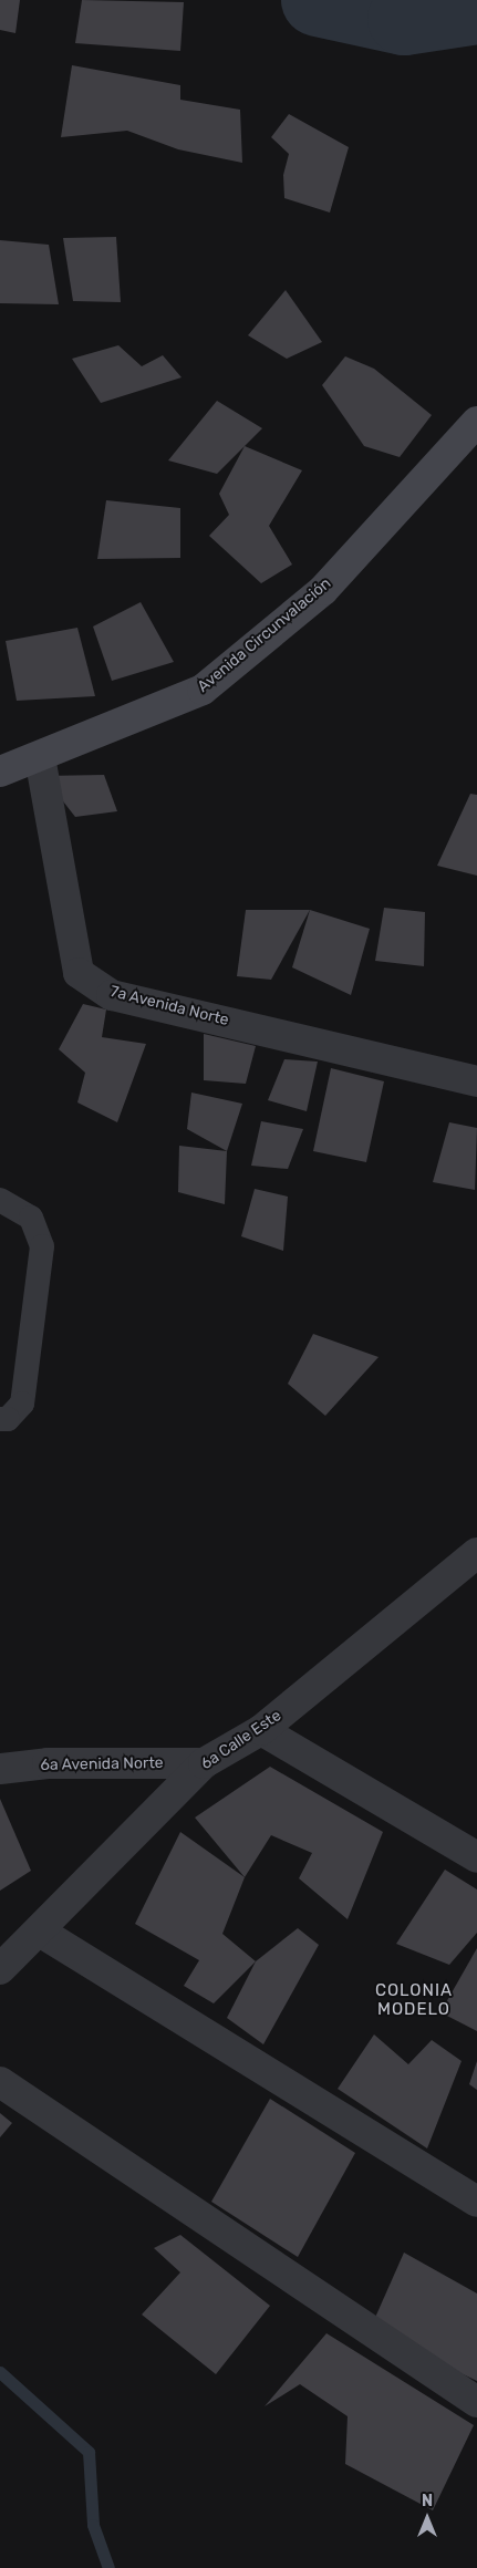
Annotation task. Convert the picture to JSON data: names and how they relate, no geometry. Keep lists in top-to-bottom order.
{
  "streets": {
    "street": [
      "Avenida Circunvalación",
      "7a Avenida Norte",
      "6a Calle Este",
      "6a Avenida Norte"
    ]
  },
  "crossings": [
    ["Avenida Circunvalación", "7a Avenida Norte"],
    ["6a Calle Este", "6a Avenida Norte"]
  ],
  "districts": ["COLONIA MODELO"],
  "north": "top"
}
